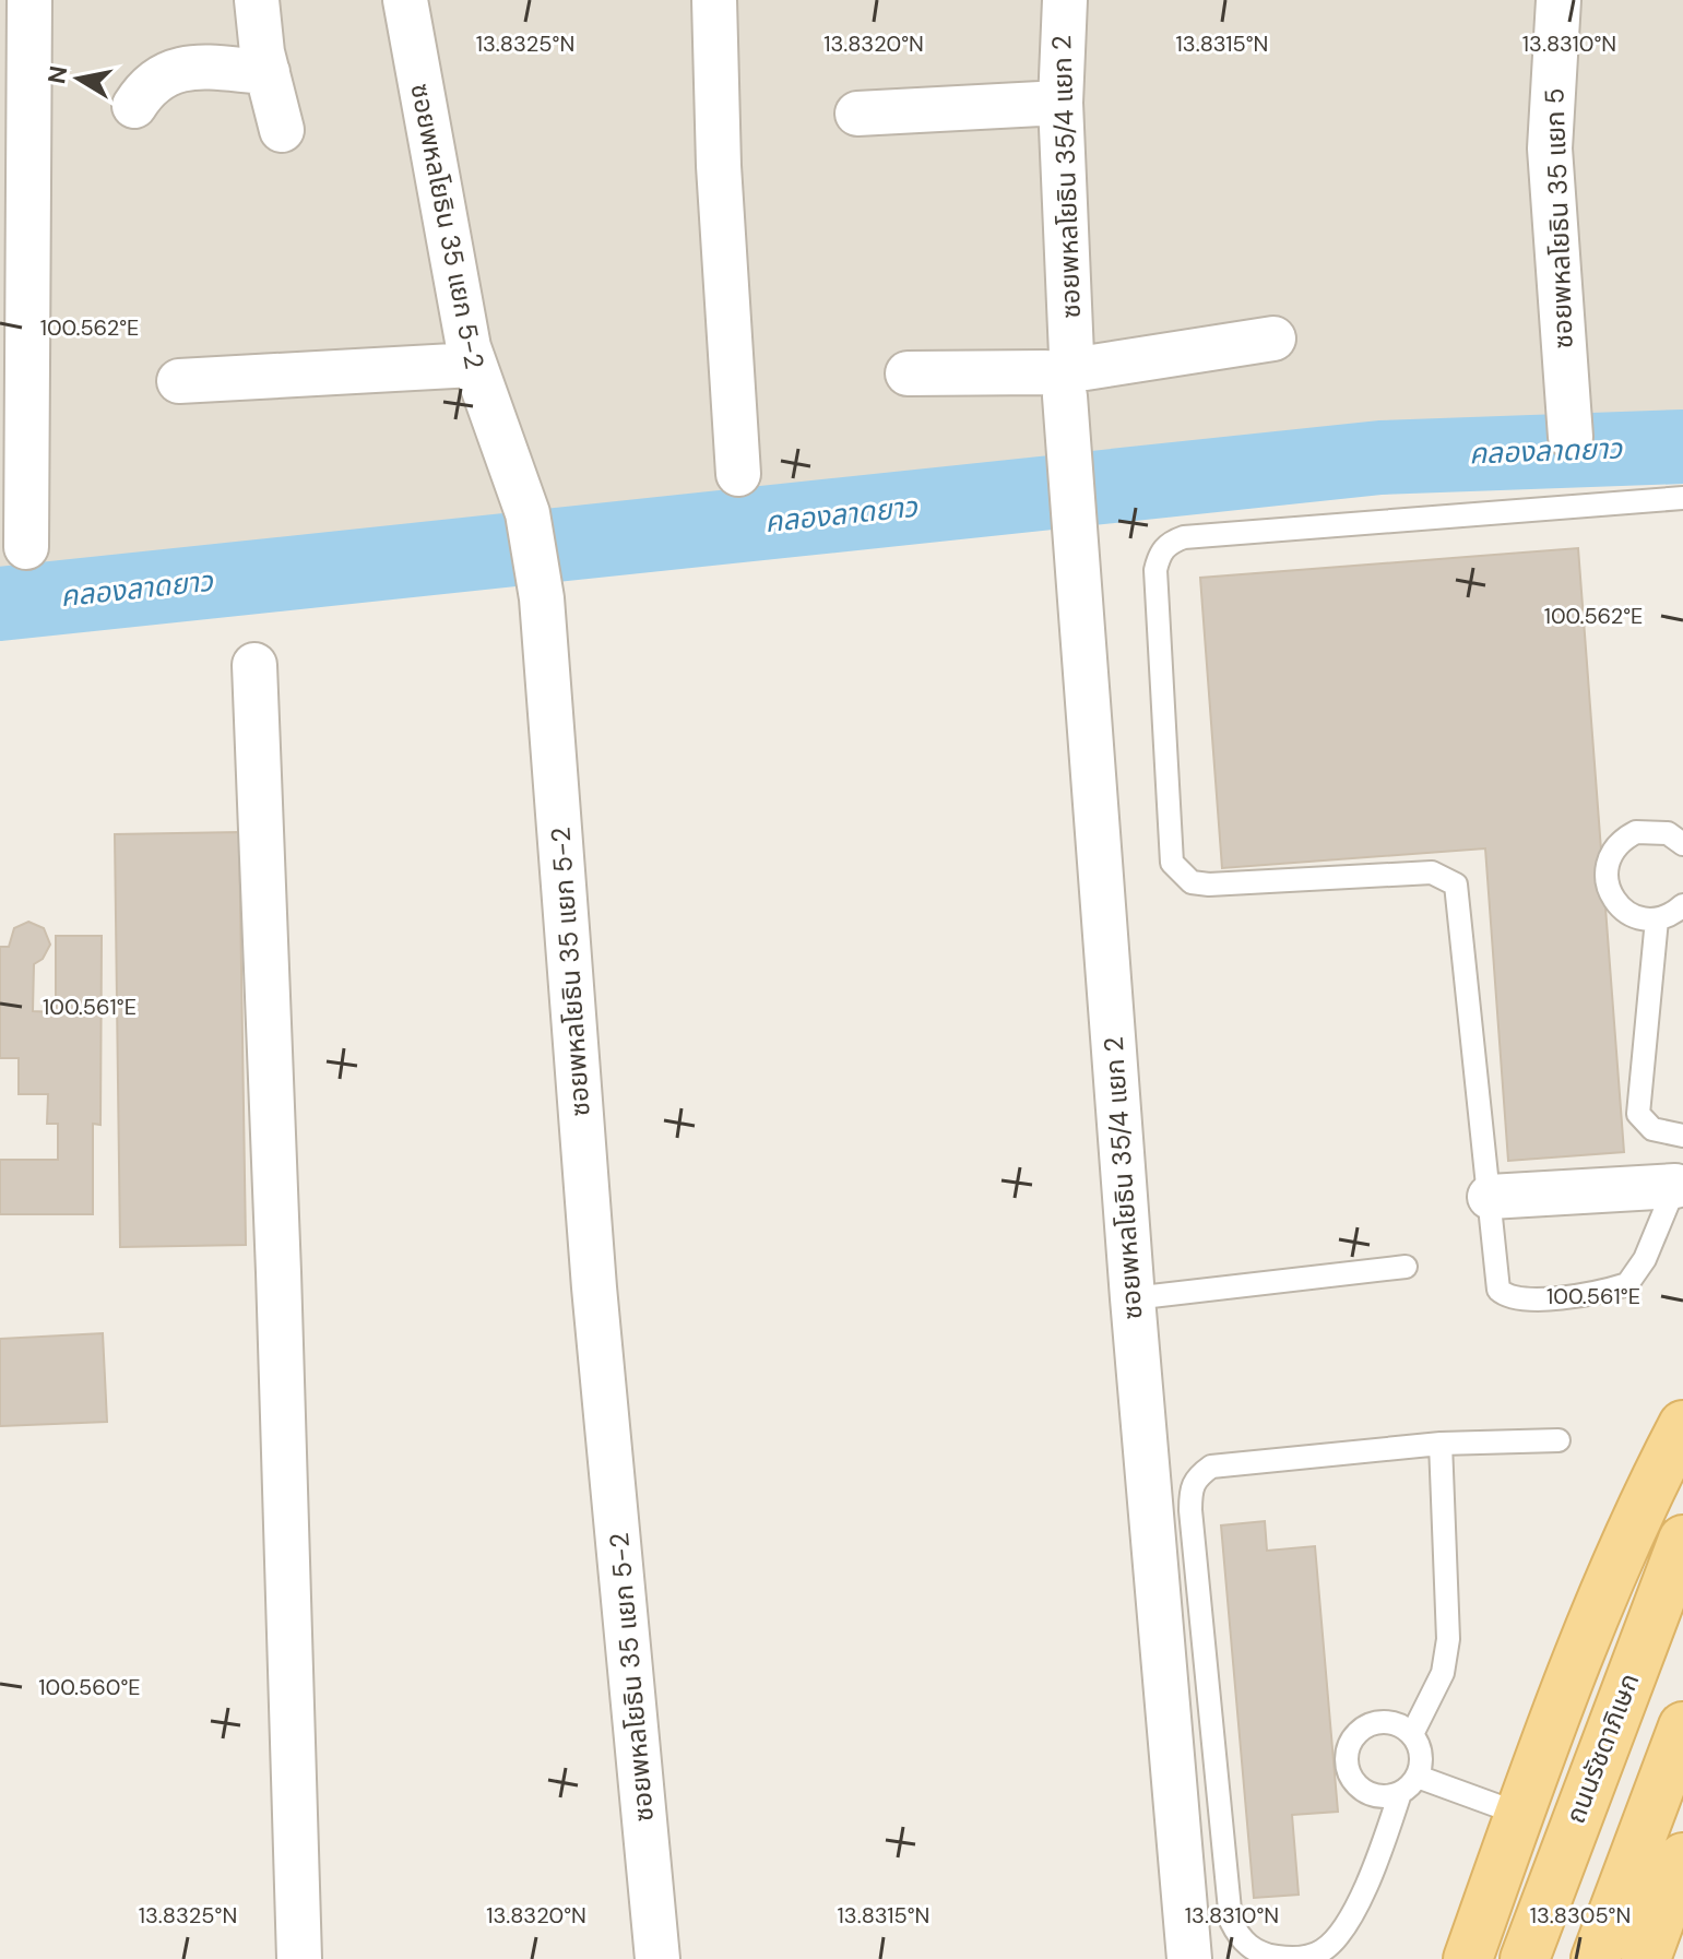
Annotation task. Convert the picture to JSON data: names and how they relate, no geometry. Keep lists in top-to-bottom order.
{
  "streets": {
    "main road": ["ถนนรัชดาภิเษก"],
    "street": ["ซอยพหลโยธิน 35/4 แยก 2", "ซอยพหลโยธิน 35 แยก 5", "ซอยพหลโยธิน 35 แยก 5-2"]
  },
  "water": ["คลองลาดยาว"],
  "north": "left",
  "coordinates": [
    "13.8315°N",
    "13.8325°N",
    "13.8320°N",
    "13.8310°N",
    "100.562°E",
    "100.561°E",
    "100.560°E",
    "13.8305°N"
  ]
}
